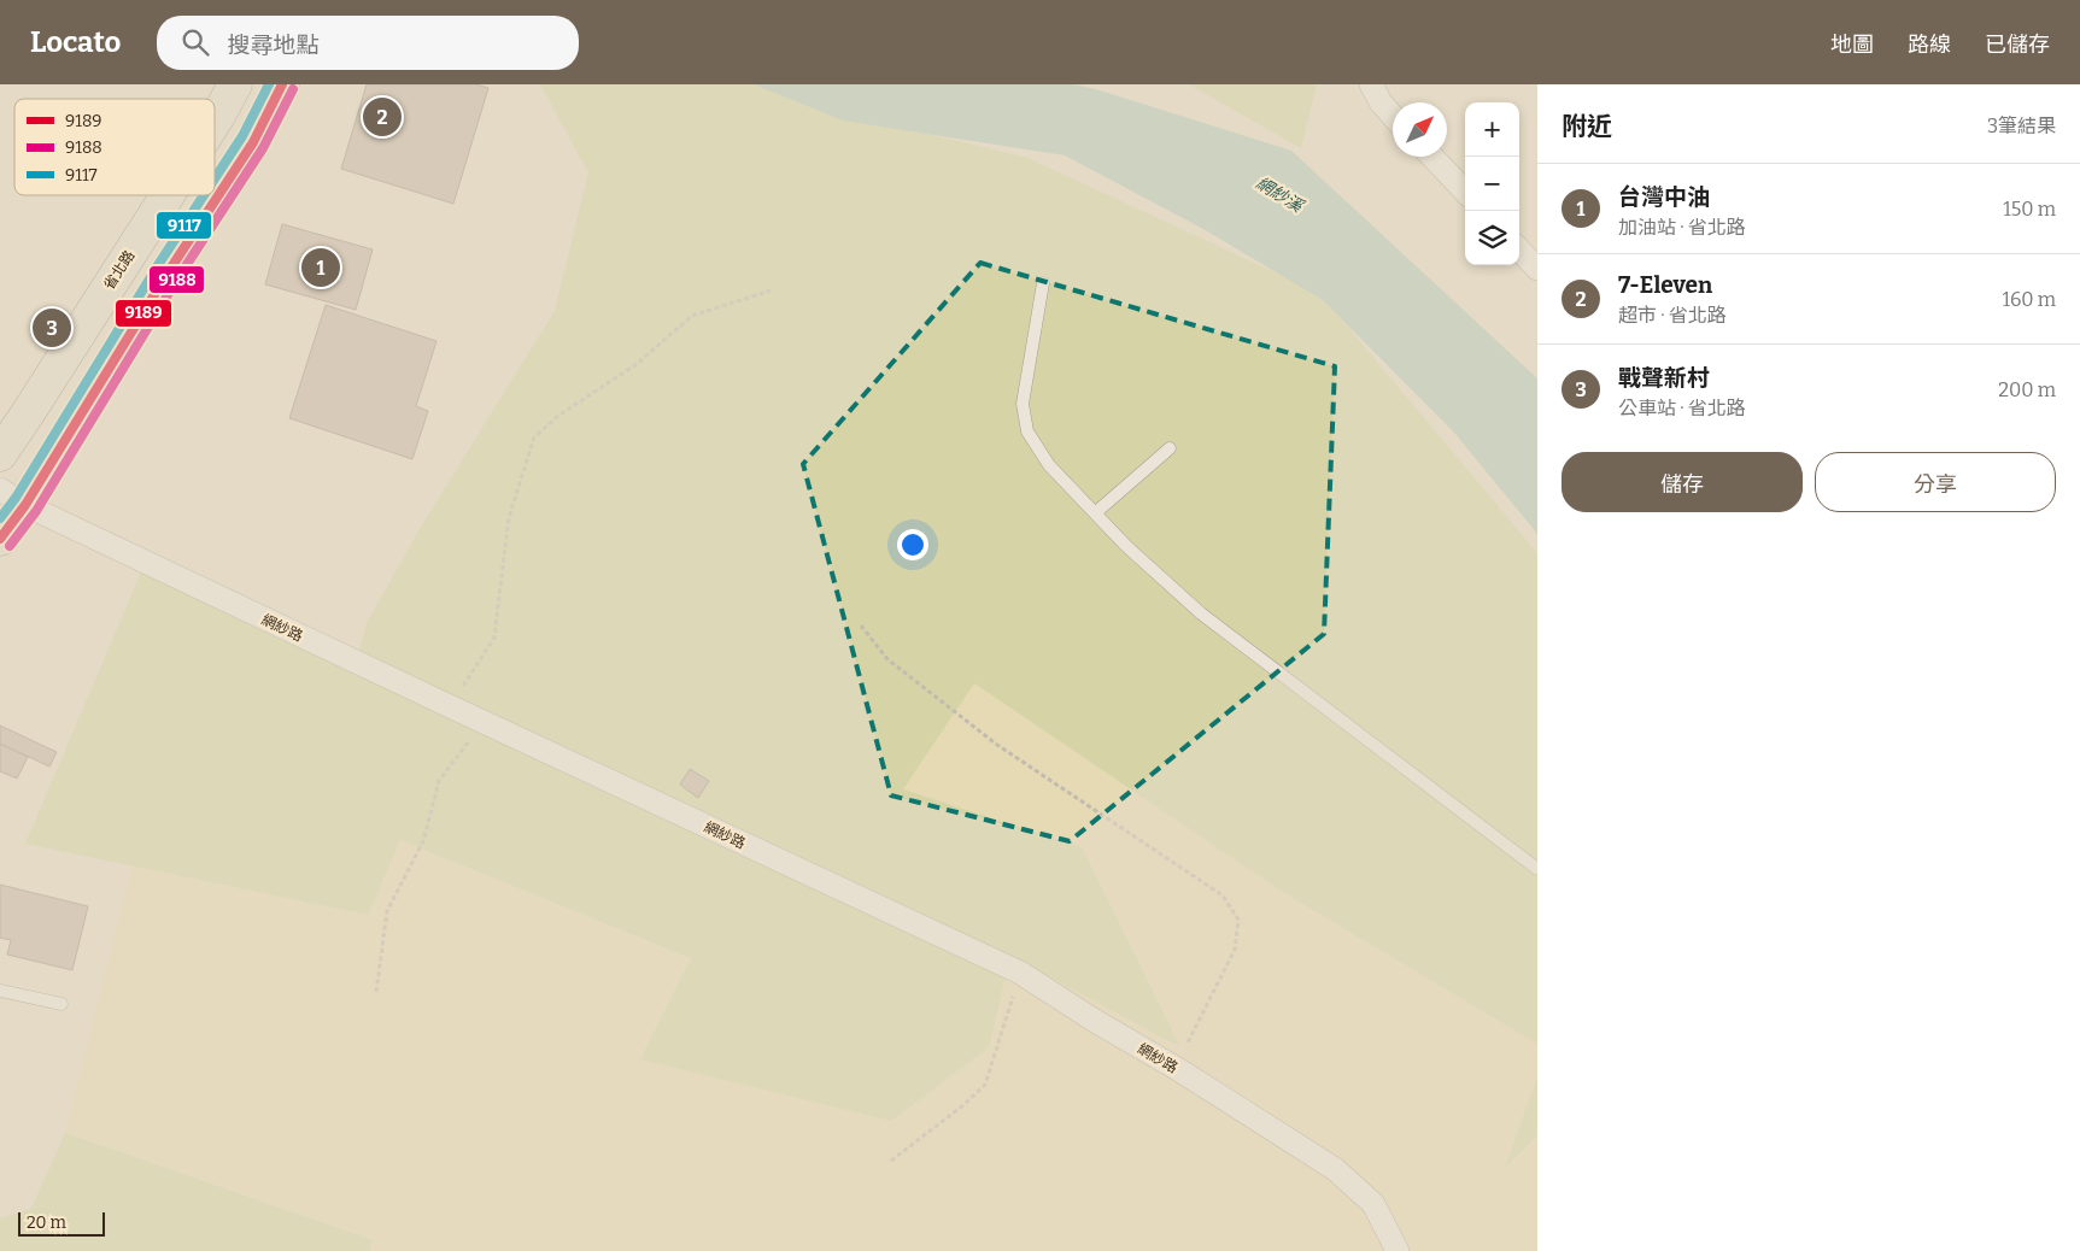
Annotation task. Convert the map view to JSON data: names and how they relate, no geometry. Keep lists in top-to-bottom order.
{
  "streets": {
    "main road": ["省北路"],
    "street": ["網紗路"]
  },
  "water": ["網紗溪"],
  "lines": ["transit line 9189", "transit line 9117", "transit line 9188"],
  "legend": ["9189", "9188", "9117"],
  "scale_bar": "20 m",
  "north": "top right",
  "page": {
    "header": "Locato",
    "search": "搜尋地點",
    "nav": ["地圖", "路線", "已儲存"],
    "heading": ["附近", "3筆結果"],
    "pins": ["2", "1", "3"],
    "map_buttons": ["+", "−"],
    "list": [
      {
        "mark": "1",
        "name": "台灣中油",
        "note": "加油站 · 省北路",
        "value": "150 m"
      },
      {
        "mark": "2",
        "name": "7-Eleven",
        "note": "超市 · 省北路",
        "value": "160 m"
      },
      {
        "mark": "3",
        "name": "戰聲新村",
        "note": "公車站 · 省北路",
        "value": "200 m"
      }
    ],
    "buttons": ["儲存", "分享"],
    "scale": "20 m"
  }
}
